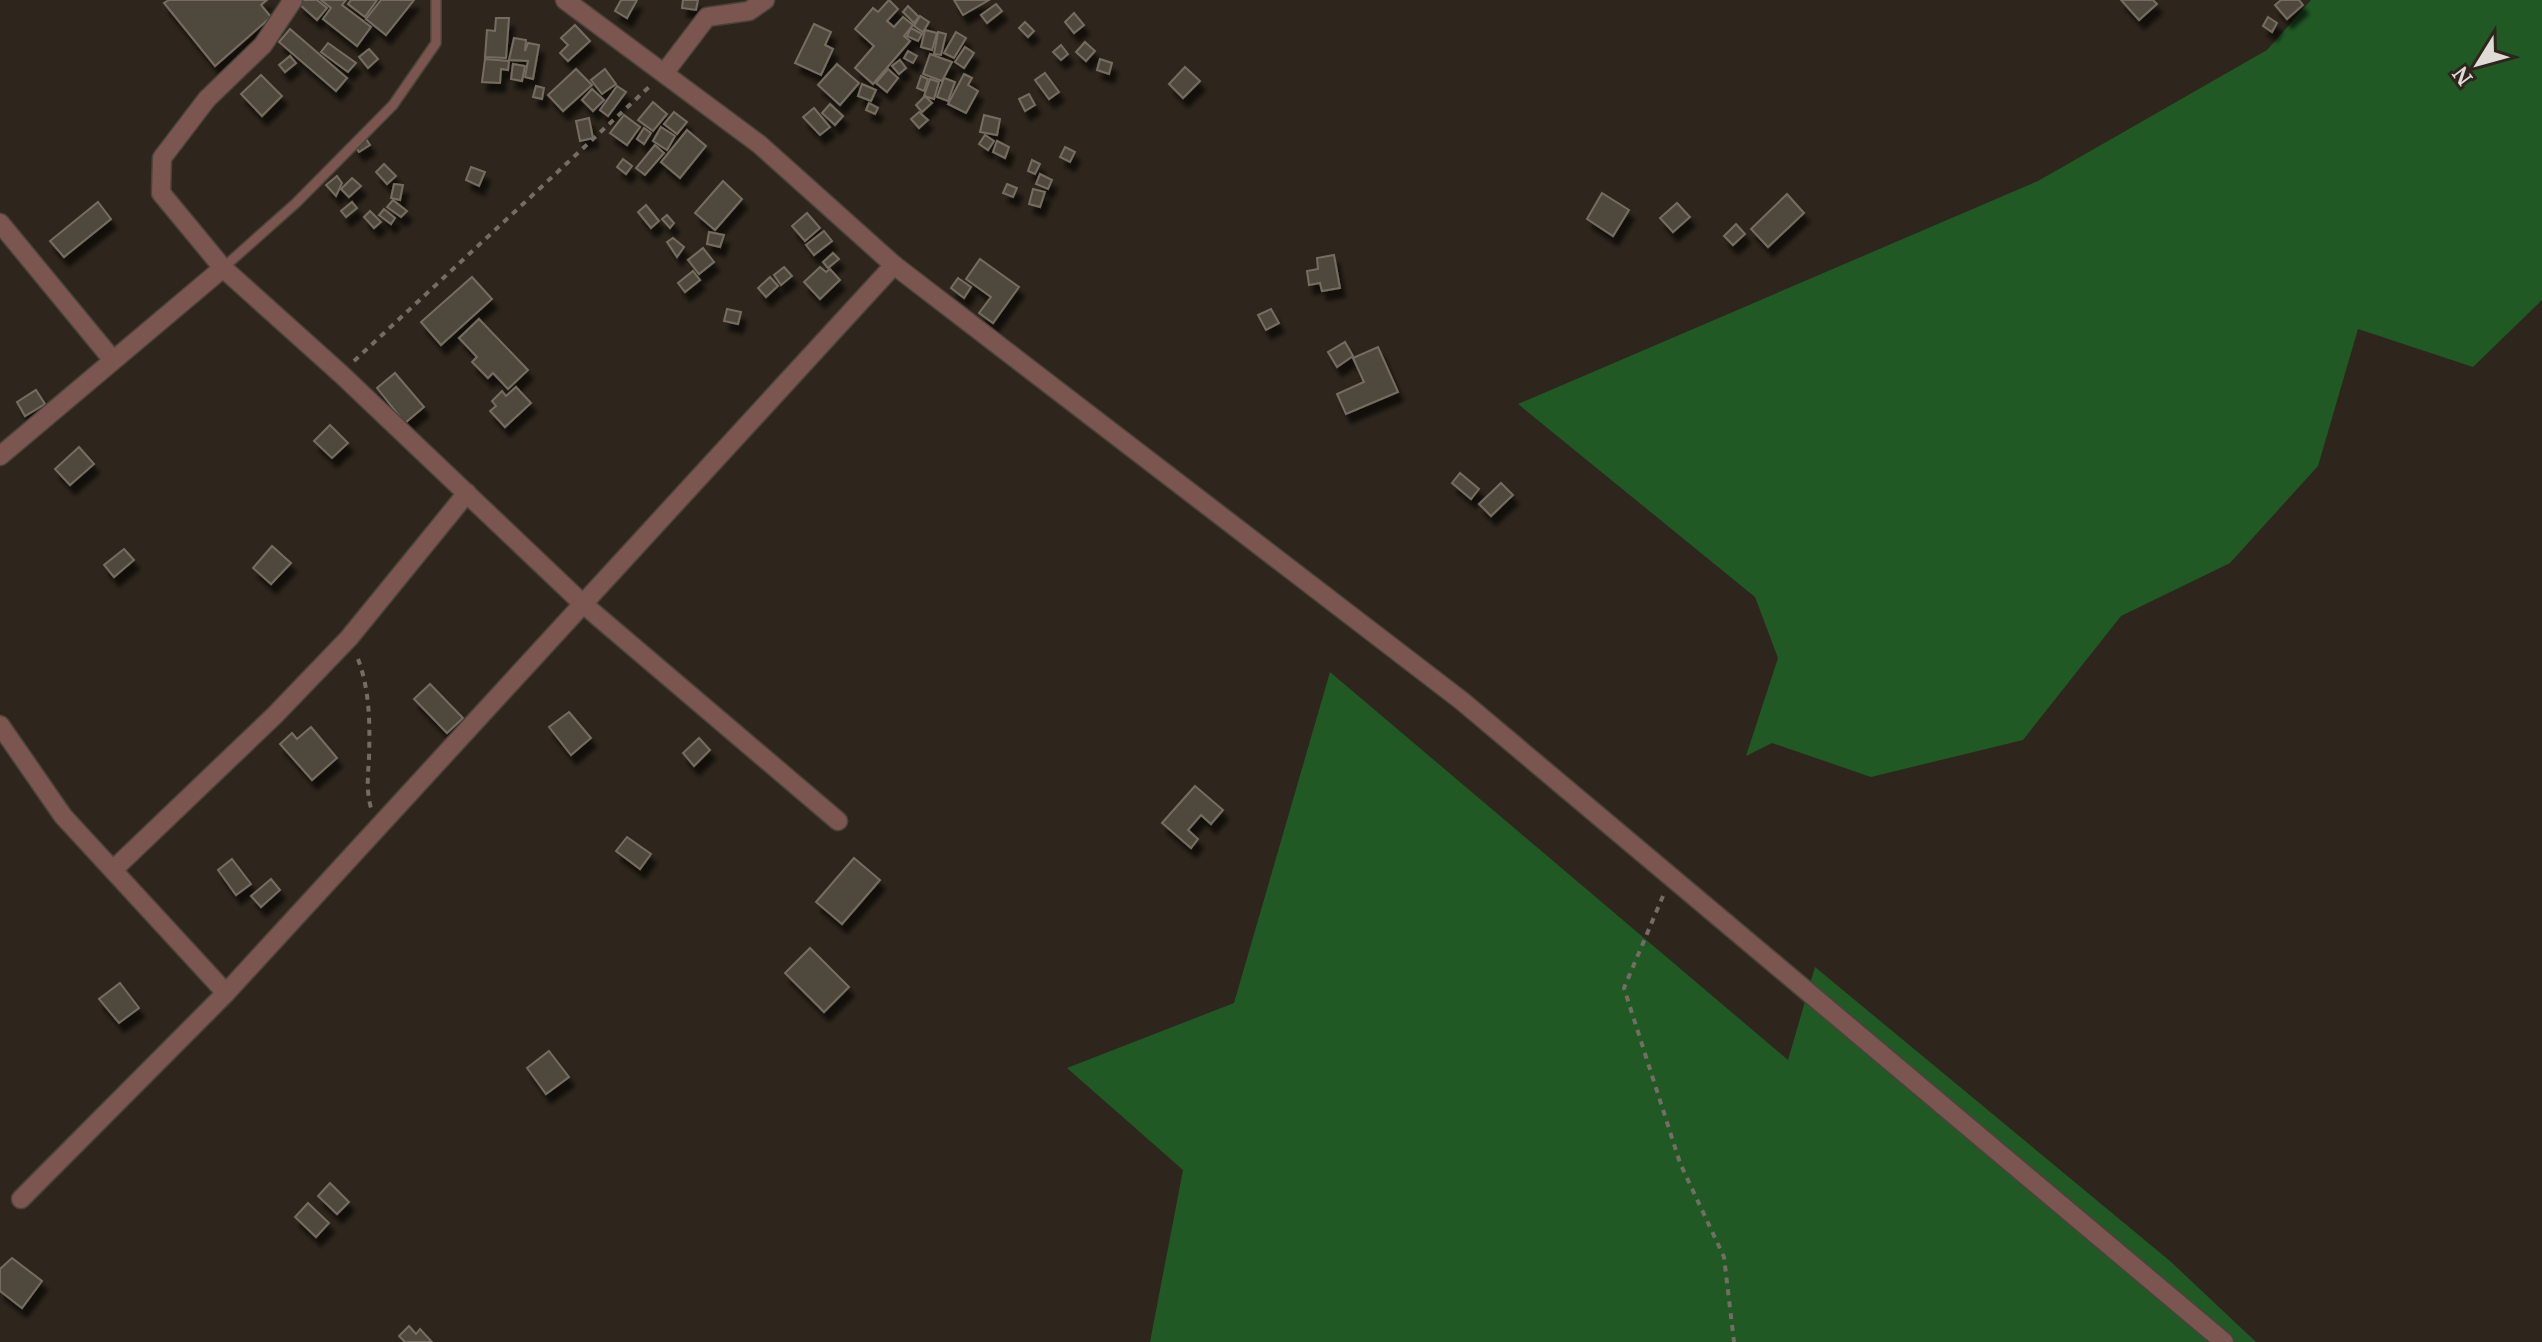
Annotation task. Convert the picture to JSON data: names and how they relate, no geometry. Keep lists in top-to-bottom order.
{
  "north": "bottom left"
}
